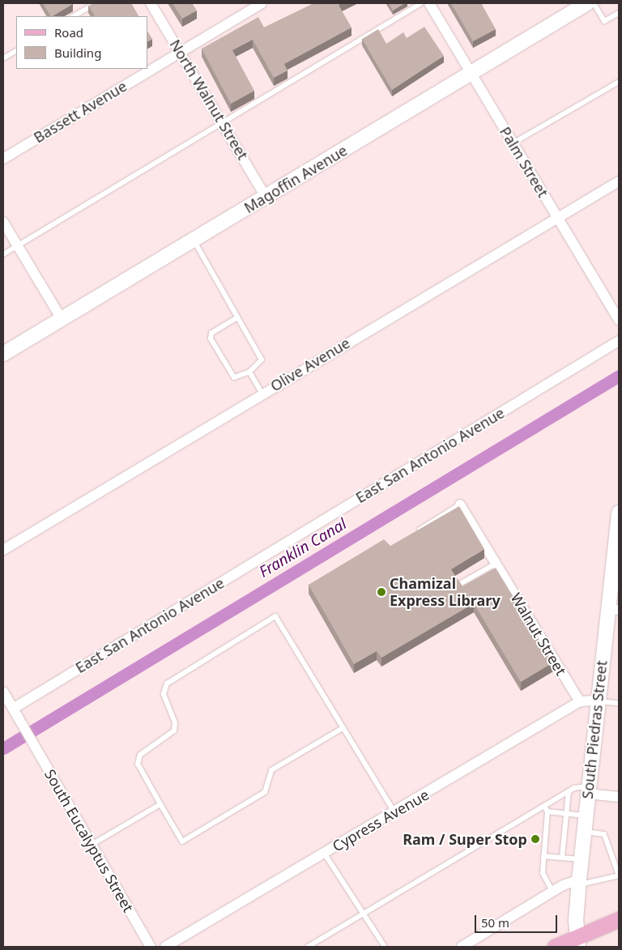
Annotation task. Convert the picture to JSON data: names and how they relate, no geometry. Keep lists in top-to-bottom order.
{
  "streets": {
    "street": [
      "North Walnut Street",
      "Bassett Avenue",
      "Palm Street",
      "Magoffin Avenue",
      "Olive Avenue",
      "East San Antonio Avenue",
      "Walnut Street",
      "South Piedras Street",
      "Cypress Avenue",
      "South Eucalyptus Street"
    ]
  },
  "crossings": [
    ["North Walnut Street", "Bassett Avenue"],
    ["North Walnut Street", "Magoffin Avenue"],
    ["Palm Street", "Magoffin Avenue"],
    ["Palm Street", "Olive Avenue"],
    ["East San Antonio Avenue", "South Eucalyptus Street"],
    ["Walnut Street", "Cypress Avenue"]
  ],
  "water": ["Franklin Canal"],
  "places": ["Chamizal Express Library", "Ram / Super Stop"],
  "legend": ["Road", "Building"],
  "scale_bar": "50 m"
}
